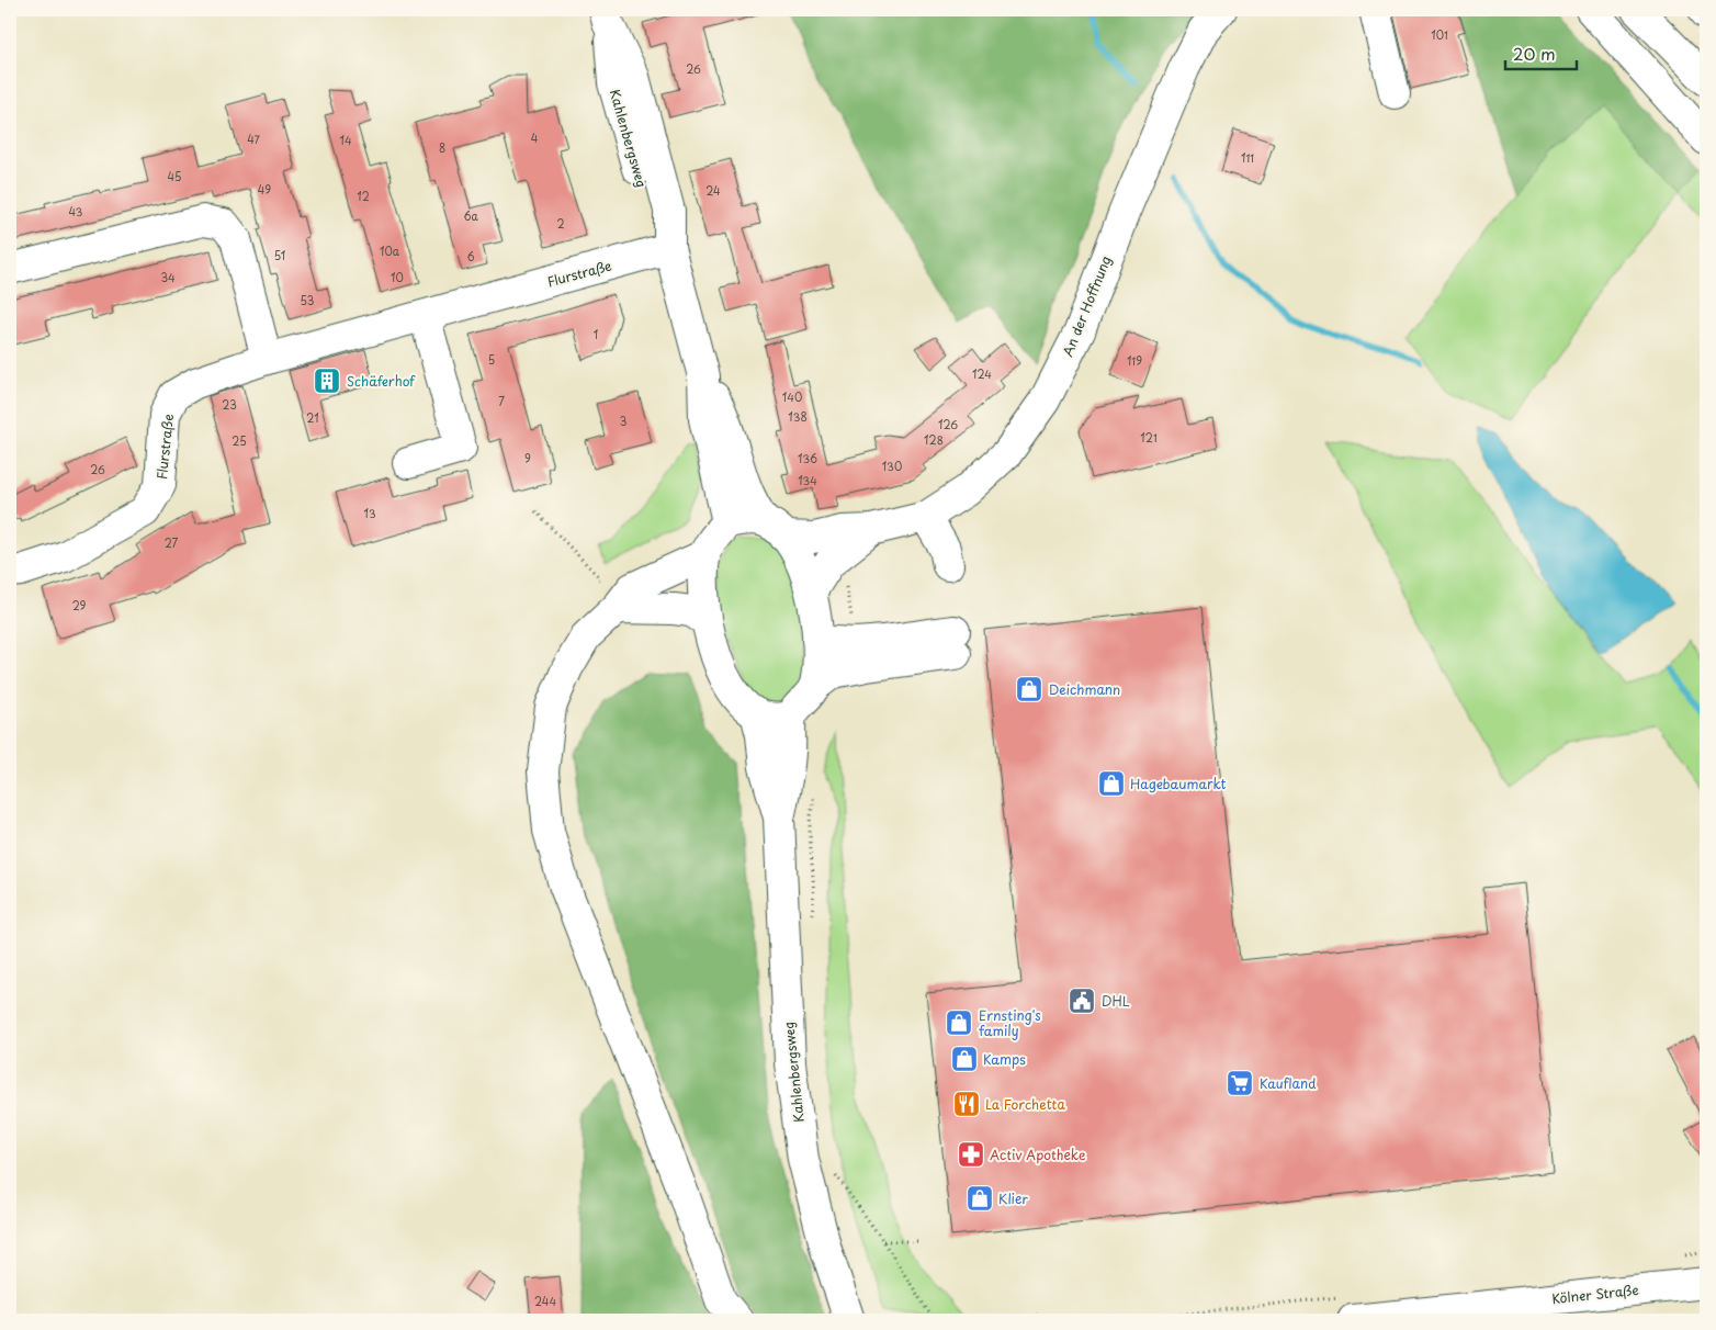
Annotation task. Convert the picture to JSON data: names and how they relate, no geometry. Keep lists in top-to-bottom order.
{
  "streets": {
    "main road": [
      "Kahlenbergsweg",
      "Flurstraße",
      "An der Hoffnung",
      "Kölner Straße"
    ]
  },
  "crossings": [
    ["Kahlenbergsweg", "Flurstraße"],
    ["Kahlenbergsweg", "An der Hoffnung"]
  ],
  "places": {
    "building": ["Schäferhof"],
    "shop": [
      "Deichmann",
      "Hagebaumarkt",
      "Ernsting's family",
      "Kamps",
      "Klier"
    ],
    "public building": ["DHL"],
    "supermarket": ["Kaufland"],
    "restaurant": ["La Forchetta"],
    "pharmacy": ["Activ Apotheke"]
  },
  "house_numbers": [
    "101",
    "26",
    "4",
    "47",
    "14",
    "8",
    "111",
    "45",
    "49",
    "24",
    "12",
    "43",
    "6a",
    "2",
    "10a",
    "51",
    "6",
    "34",
    "10",
    "53",
    "1",
    "5",
    "119",
    "124",
    "140",
    "7",
    "23",
    "138",
    "21",
    "3",
    "126",
    "121",
    "128",
    "25",
    "9",
    "136",
    "130",
    "26",
    "134",
    "13",
    "27",
    "29",
    "244"
  ],
  "scale_bar": "20 m"
}
